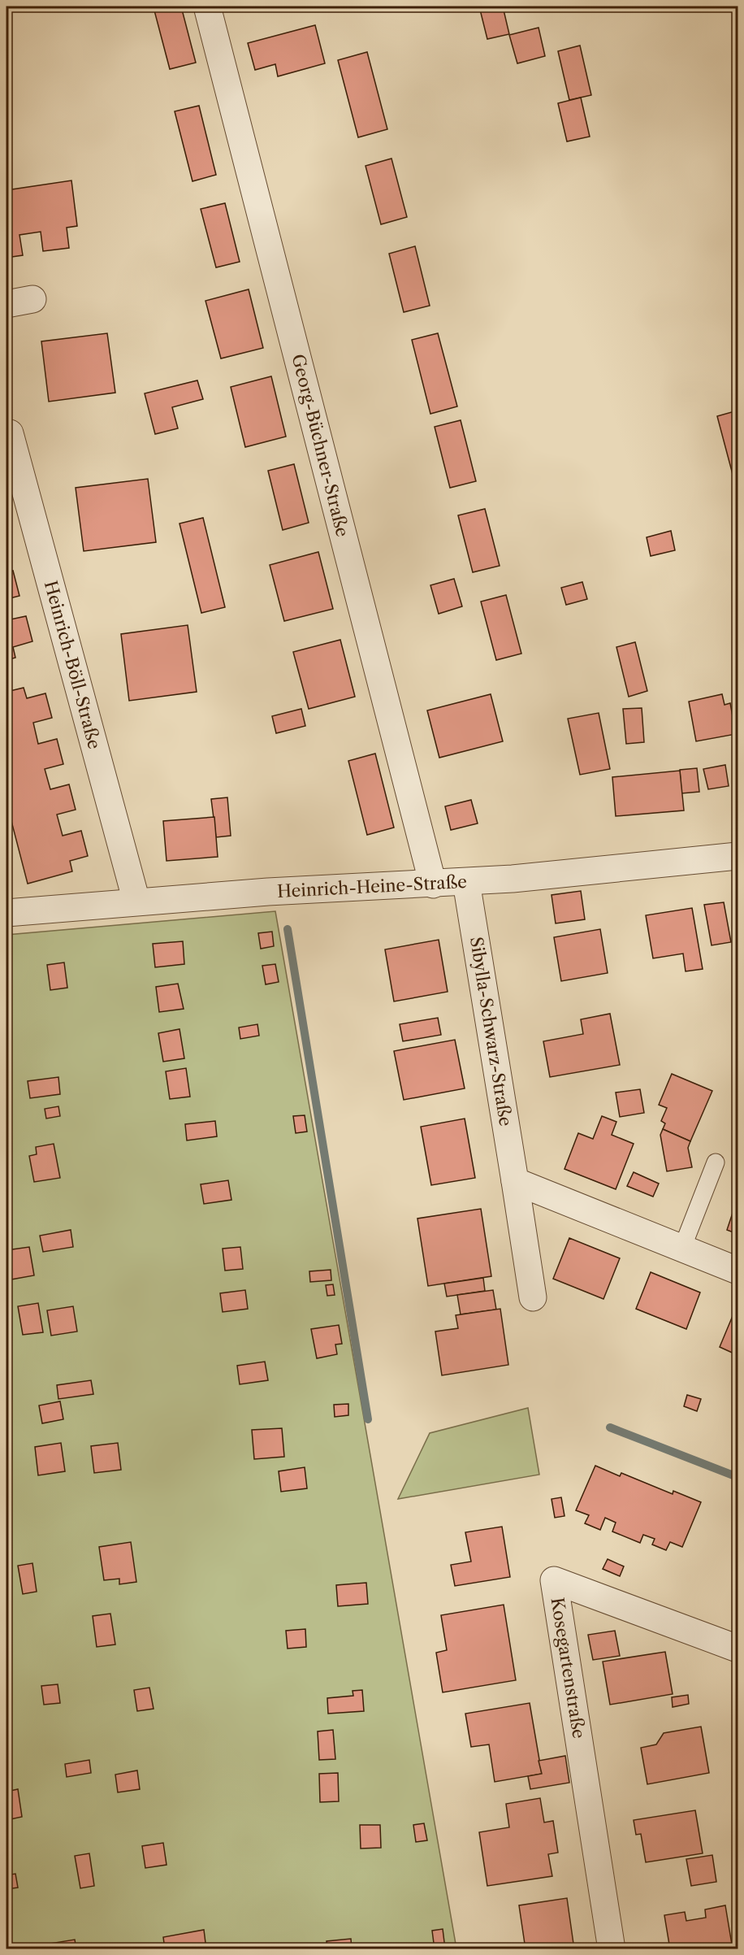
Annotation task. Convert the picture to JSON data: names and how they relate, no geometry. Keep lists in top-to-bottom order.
{
  "streets": {
    "street": [
      "Georg-Büchner-Straße",
      "Heinrich-Böll-Straße",
      "Heinrich-Heine-Straße",
      "Sibylla-Schwarz-Straße",
      "Kosegartenstraße"
    ]
  },
  "crossings": [
    ["Georg-Büchner-Straße", "Heinrich-Heine-Straße"],
    ["Heinrich-Böll-Straße", "Heinrich-Heine-Straße"],
    ["Heinrich-Heine-Straße", "Sibylla-Schwarz-Straße"]
  ]
}
